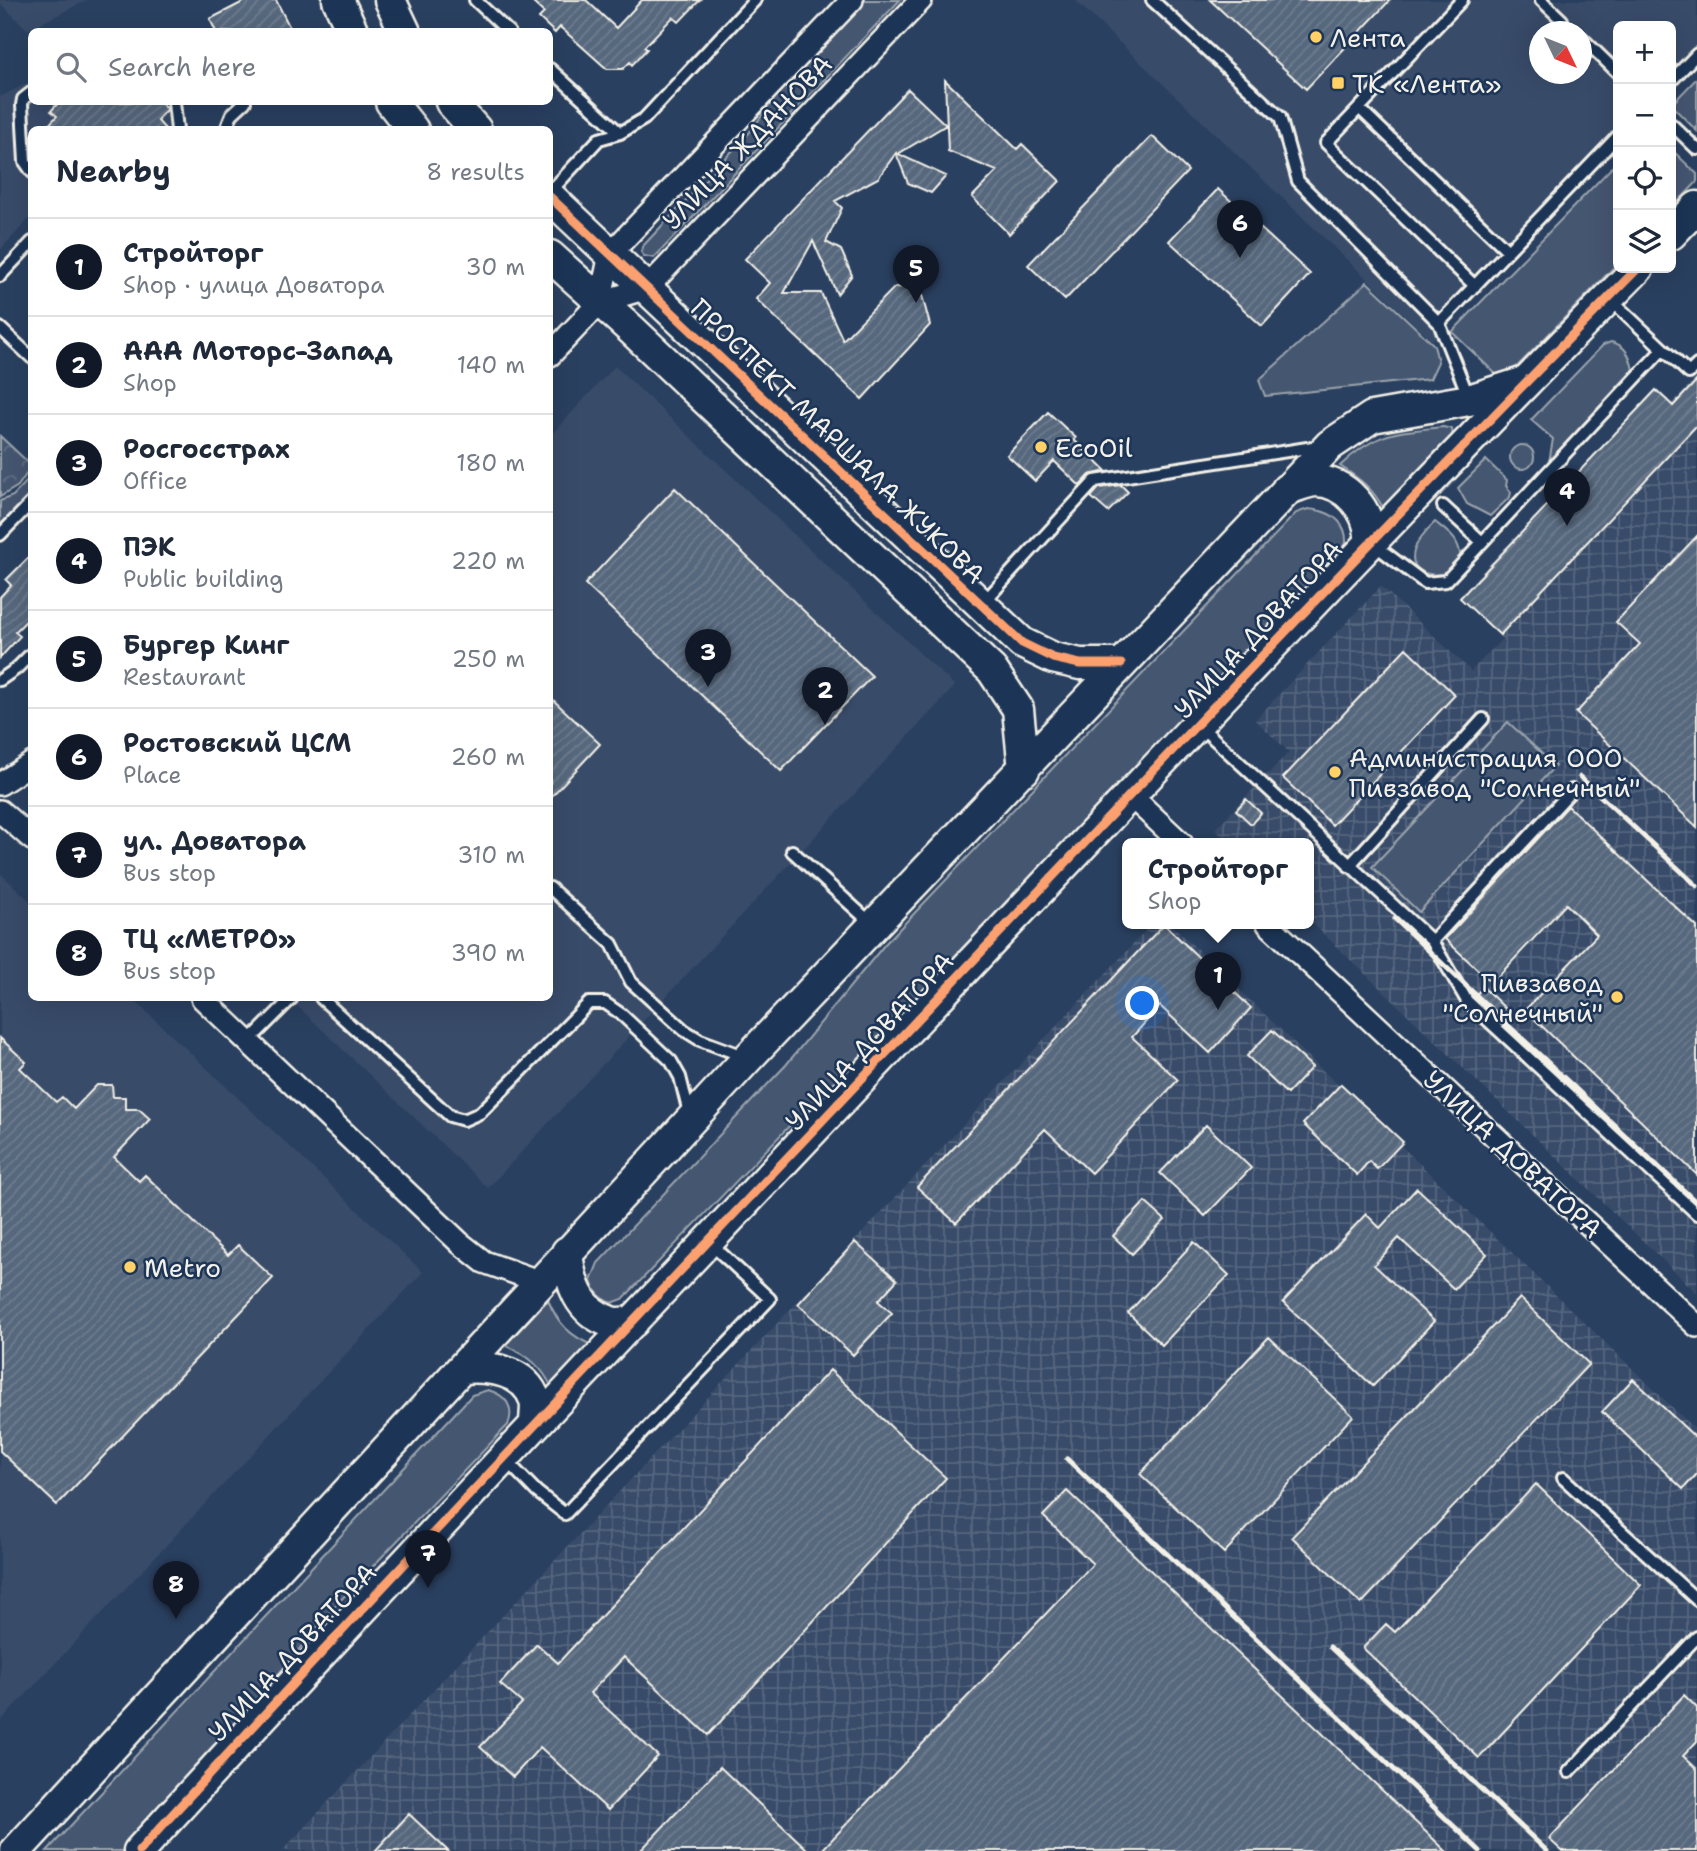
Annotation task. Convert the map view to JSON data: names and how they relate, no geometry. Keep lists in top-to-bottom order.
{
  "streets": {
    "street": ["УЛИЦА ЖДАНОВА", "ПРОСПЕКТ МАРШАЛА ЖУКОВА", "УЛИЦА ДОВАТОРА"]
  },
  "crossings": [
    ["УЛИЦА ЖДАНОВА", "ПРОСПЕКТ МАРШАЛА ЖУКОВА"],
    ["ПРОСПЕКТ МАРШАЛА ЖУКОВА", "УЛИЦА ДОВАТОРА"]
  ],
  "places": {
    "other": [
      "Лента",
      "EcoOil",
      "Администрация ООО Пивзавод \"Солнечный\"",
      "Пивзавод \"Солнечный\"",
      "Metro"
    ],
    "transit": ["ТК «Лента»"]
  },
  "north": "bottom right",
  "page": {
    "map_buttons": ["+", "−"],
    "search": "Search here",
    "heading": ["Nearby", "8 results"],
    "pins": [
      "6",
      "5",
      "4",
      "3",
      "2",
      "1",
      "7",
      "8"
    ],
    "list": [
      {
        "mark": "1",
        "name": "Стройторг",
        "note": "Shop · улица Доватора",
        "value": "30 m"
      },
      {
        "mark": "2",
        "name": "ААА Моторс-Запад",
        "note": "Shop",
        "value": "140 m"
      },
      {
        "mark": "3",
        "name": "Росгосстрах",
        "note": "Office",
        "value": "180 m"
      },
      {
        "mark": "4",
        "name": "ПЭК",
        "note": "Public building",
        "value": "220 m"
      },
      {
        "mark": "5",
        "name": "Бургер Кинг",
        "note": "Restaurant",
        "value": "250 m"
      },
      {
        "mark": "6",
        "name": "Ростовский ЦСМ",
        "note": "Place",
        "value": "260 m"
      },
      {
        "mark": "7",
        "name": "ул. Доватора",
        "note": "Bus stop",
        "value": "310 m"
      },
      {
        "mark": "8",
        "name": "ТЦ «МЕТРО»",
        "note": "Bus stop",
        "value": "390 m"
      }
    ],
    "popup": ["Стройторг", "Shop"]
  }
}
